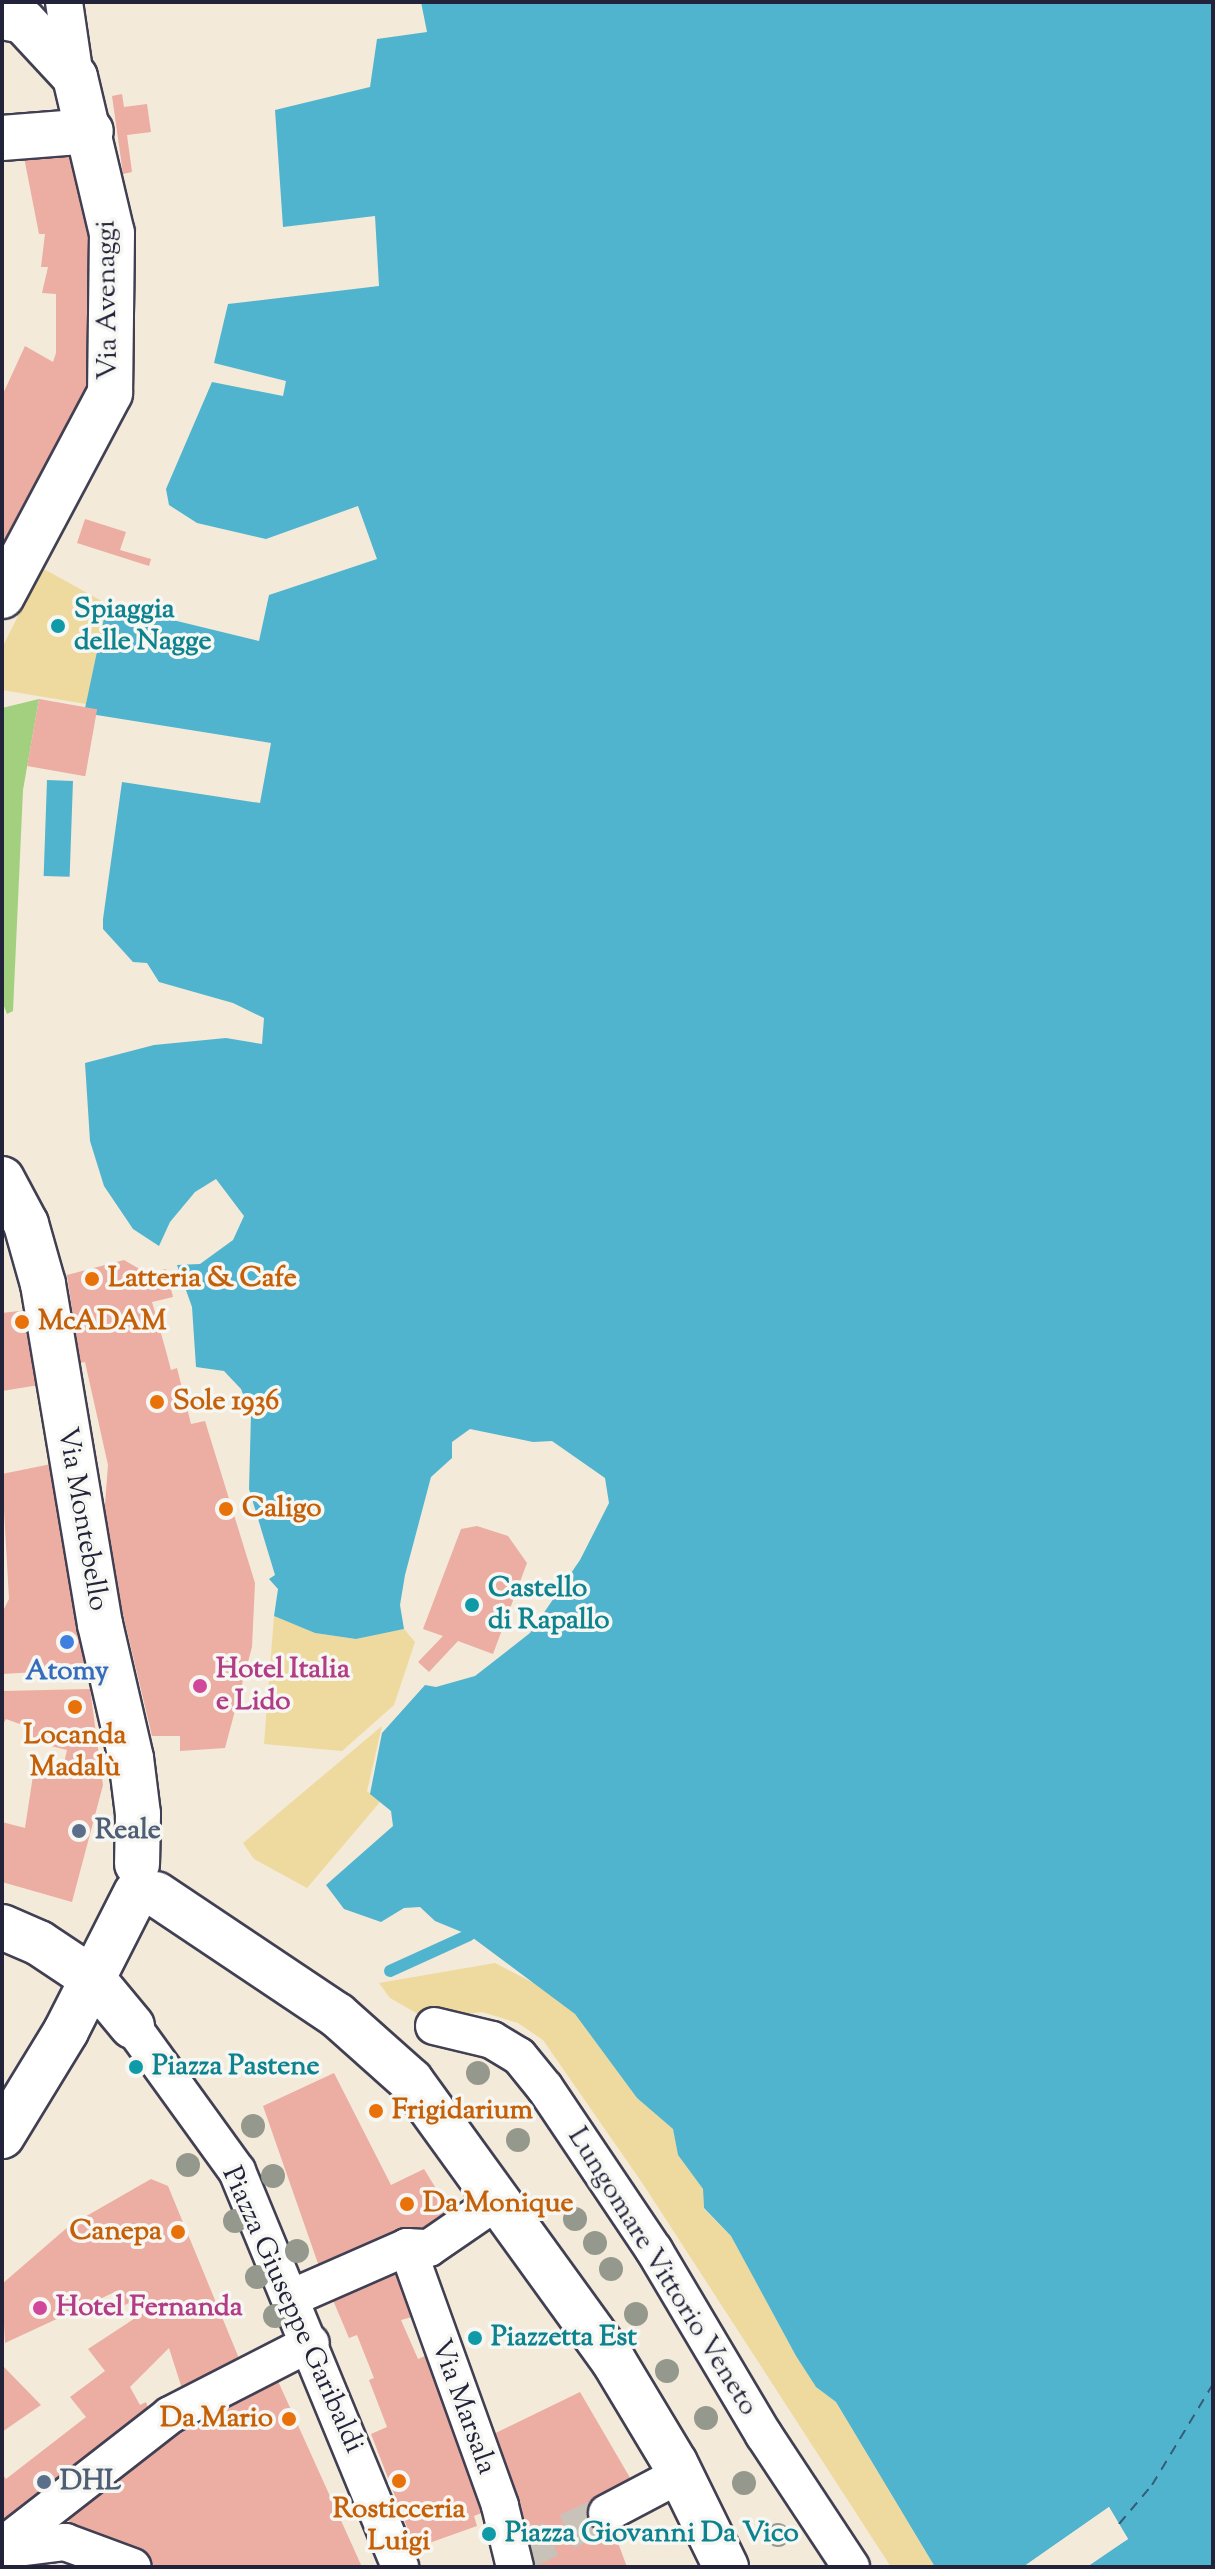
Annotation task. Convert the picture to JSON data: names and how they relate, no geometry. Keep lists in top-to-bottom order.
{
  "streets": {
    "street": [
      "Via Avenaggi",
      "Via Montebello",
      "Lungomare Vittorio Veneto",
      "Piazza Giuseppe Garibaldi",
      "Via Marsala"
    ]
  },
  "places": [
    "Spiaggia delle Nagge",
    "Latteria & Cafe",
    "McADAM",
    "Sole 1936",
    "Caligo",
    "Castello di Rapallo",
    "Atomy",
    "Hotel Italia e Lido",
    "Locanda Madalù",
    "Reale",
    "Piazza Pastene",
    "Frigidarium",
    "Da Monique",
    "Canepa",
    "Hotel Fernanda",
    "Piazzetta Est",
    "Da Mario",
    "Rosticceria Luigi",
    "DHL",
    "Piazza Giovanni Da Vico"
  ]
}
